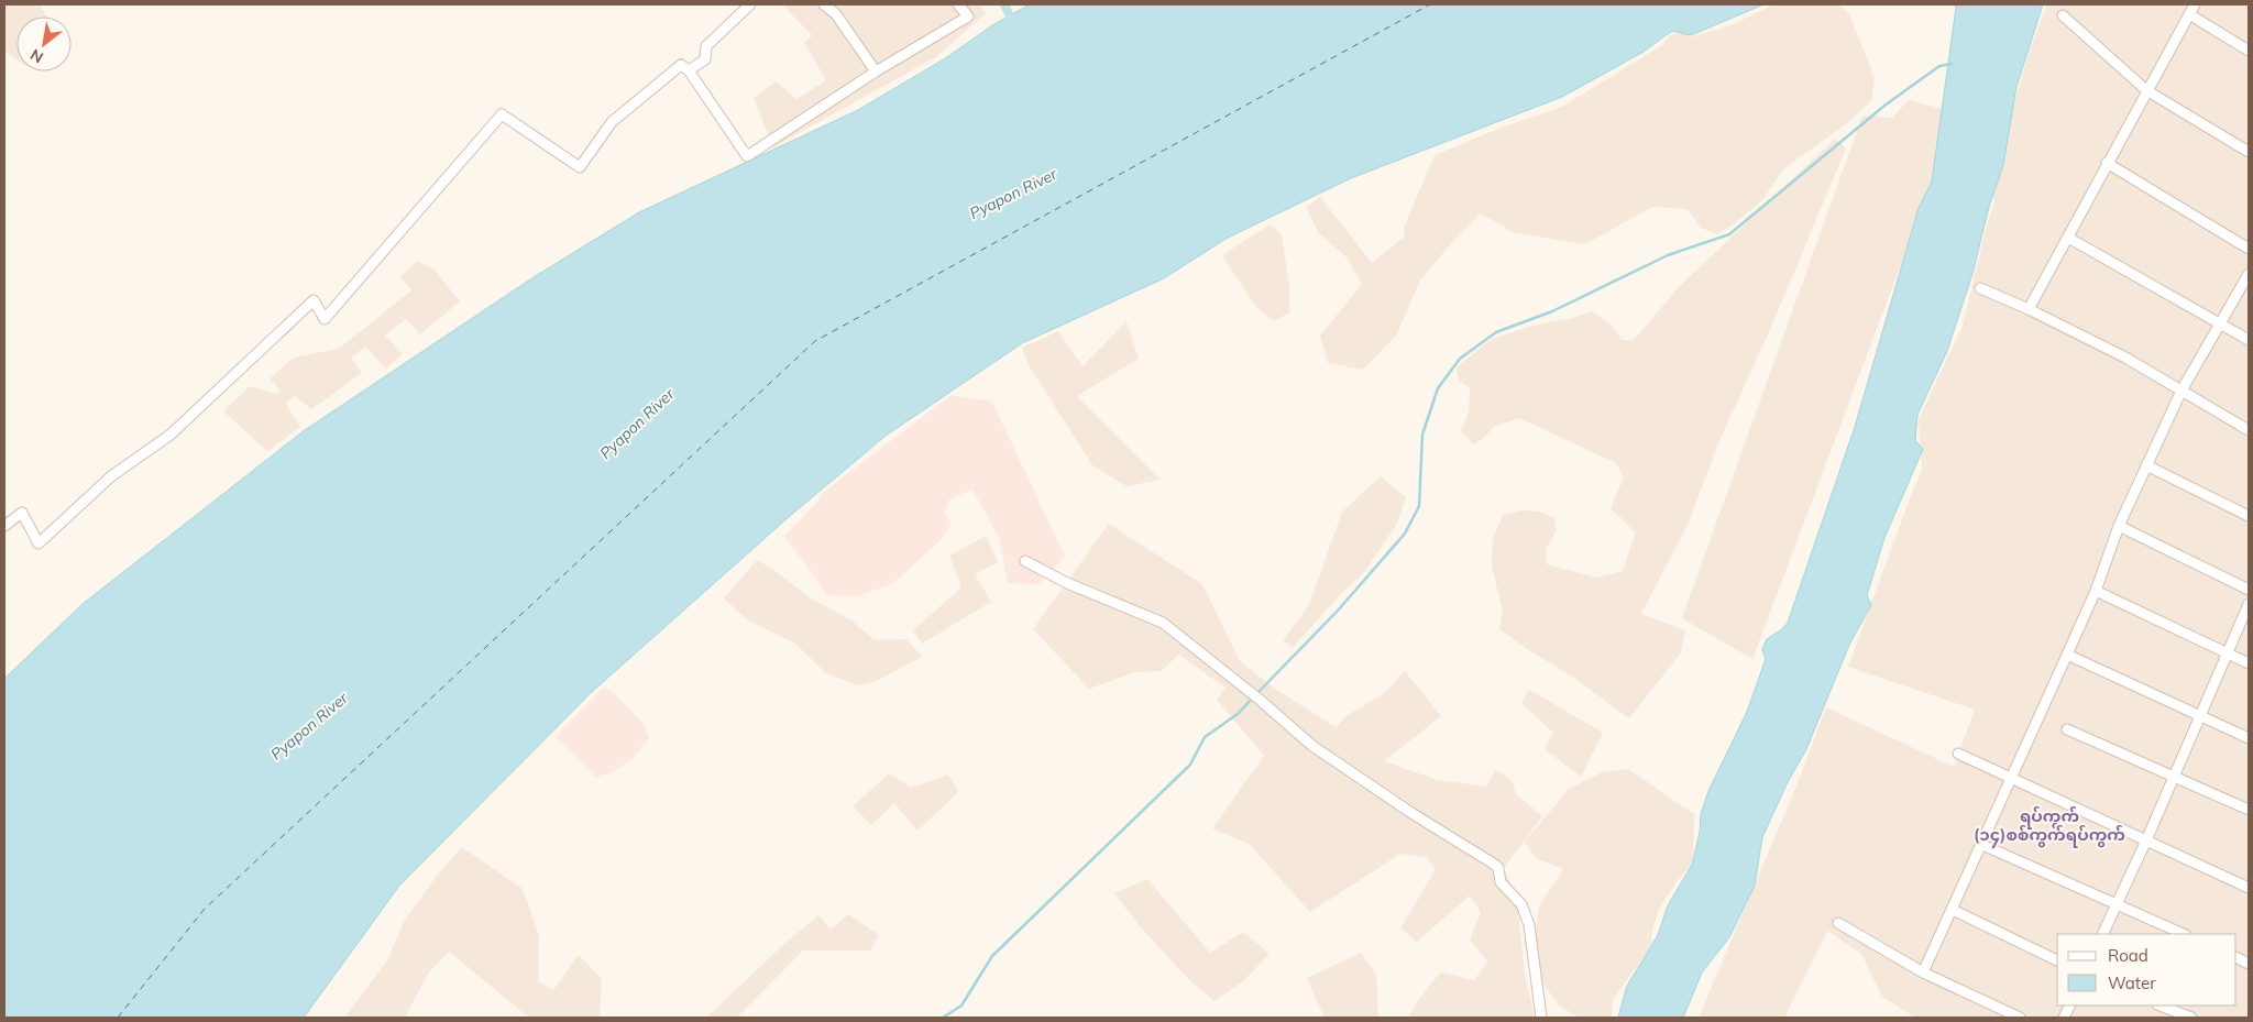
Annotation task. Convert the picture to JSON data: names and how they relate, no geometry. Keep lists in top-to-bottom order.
{
  "districts": ["ရပ်ကွက် (၁၄)စစ်ကွက်ရပ်ကွက်"],
  "water": ["Pyapon River"],
  "legend": ["Road", "Water"],
  "north": "bottom left"
}
